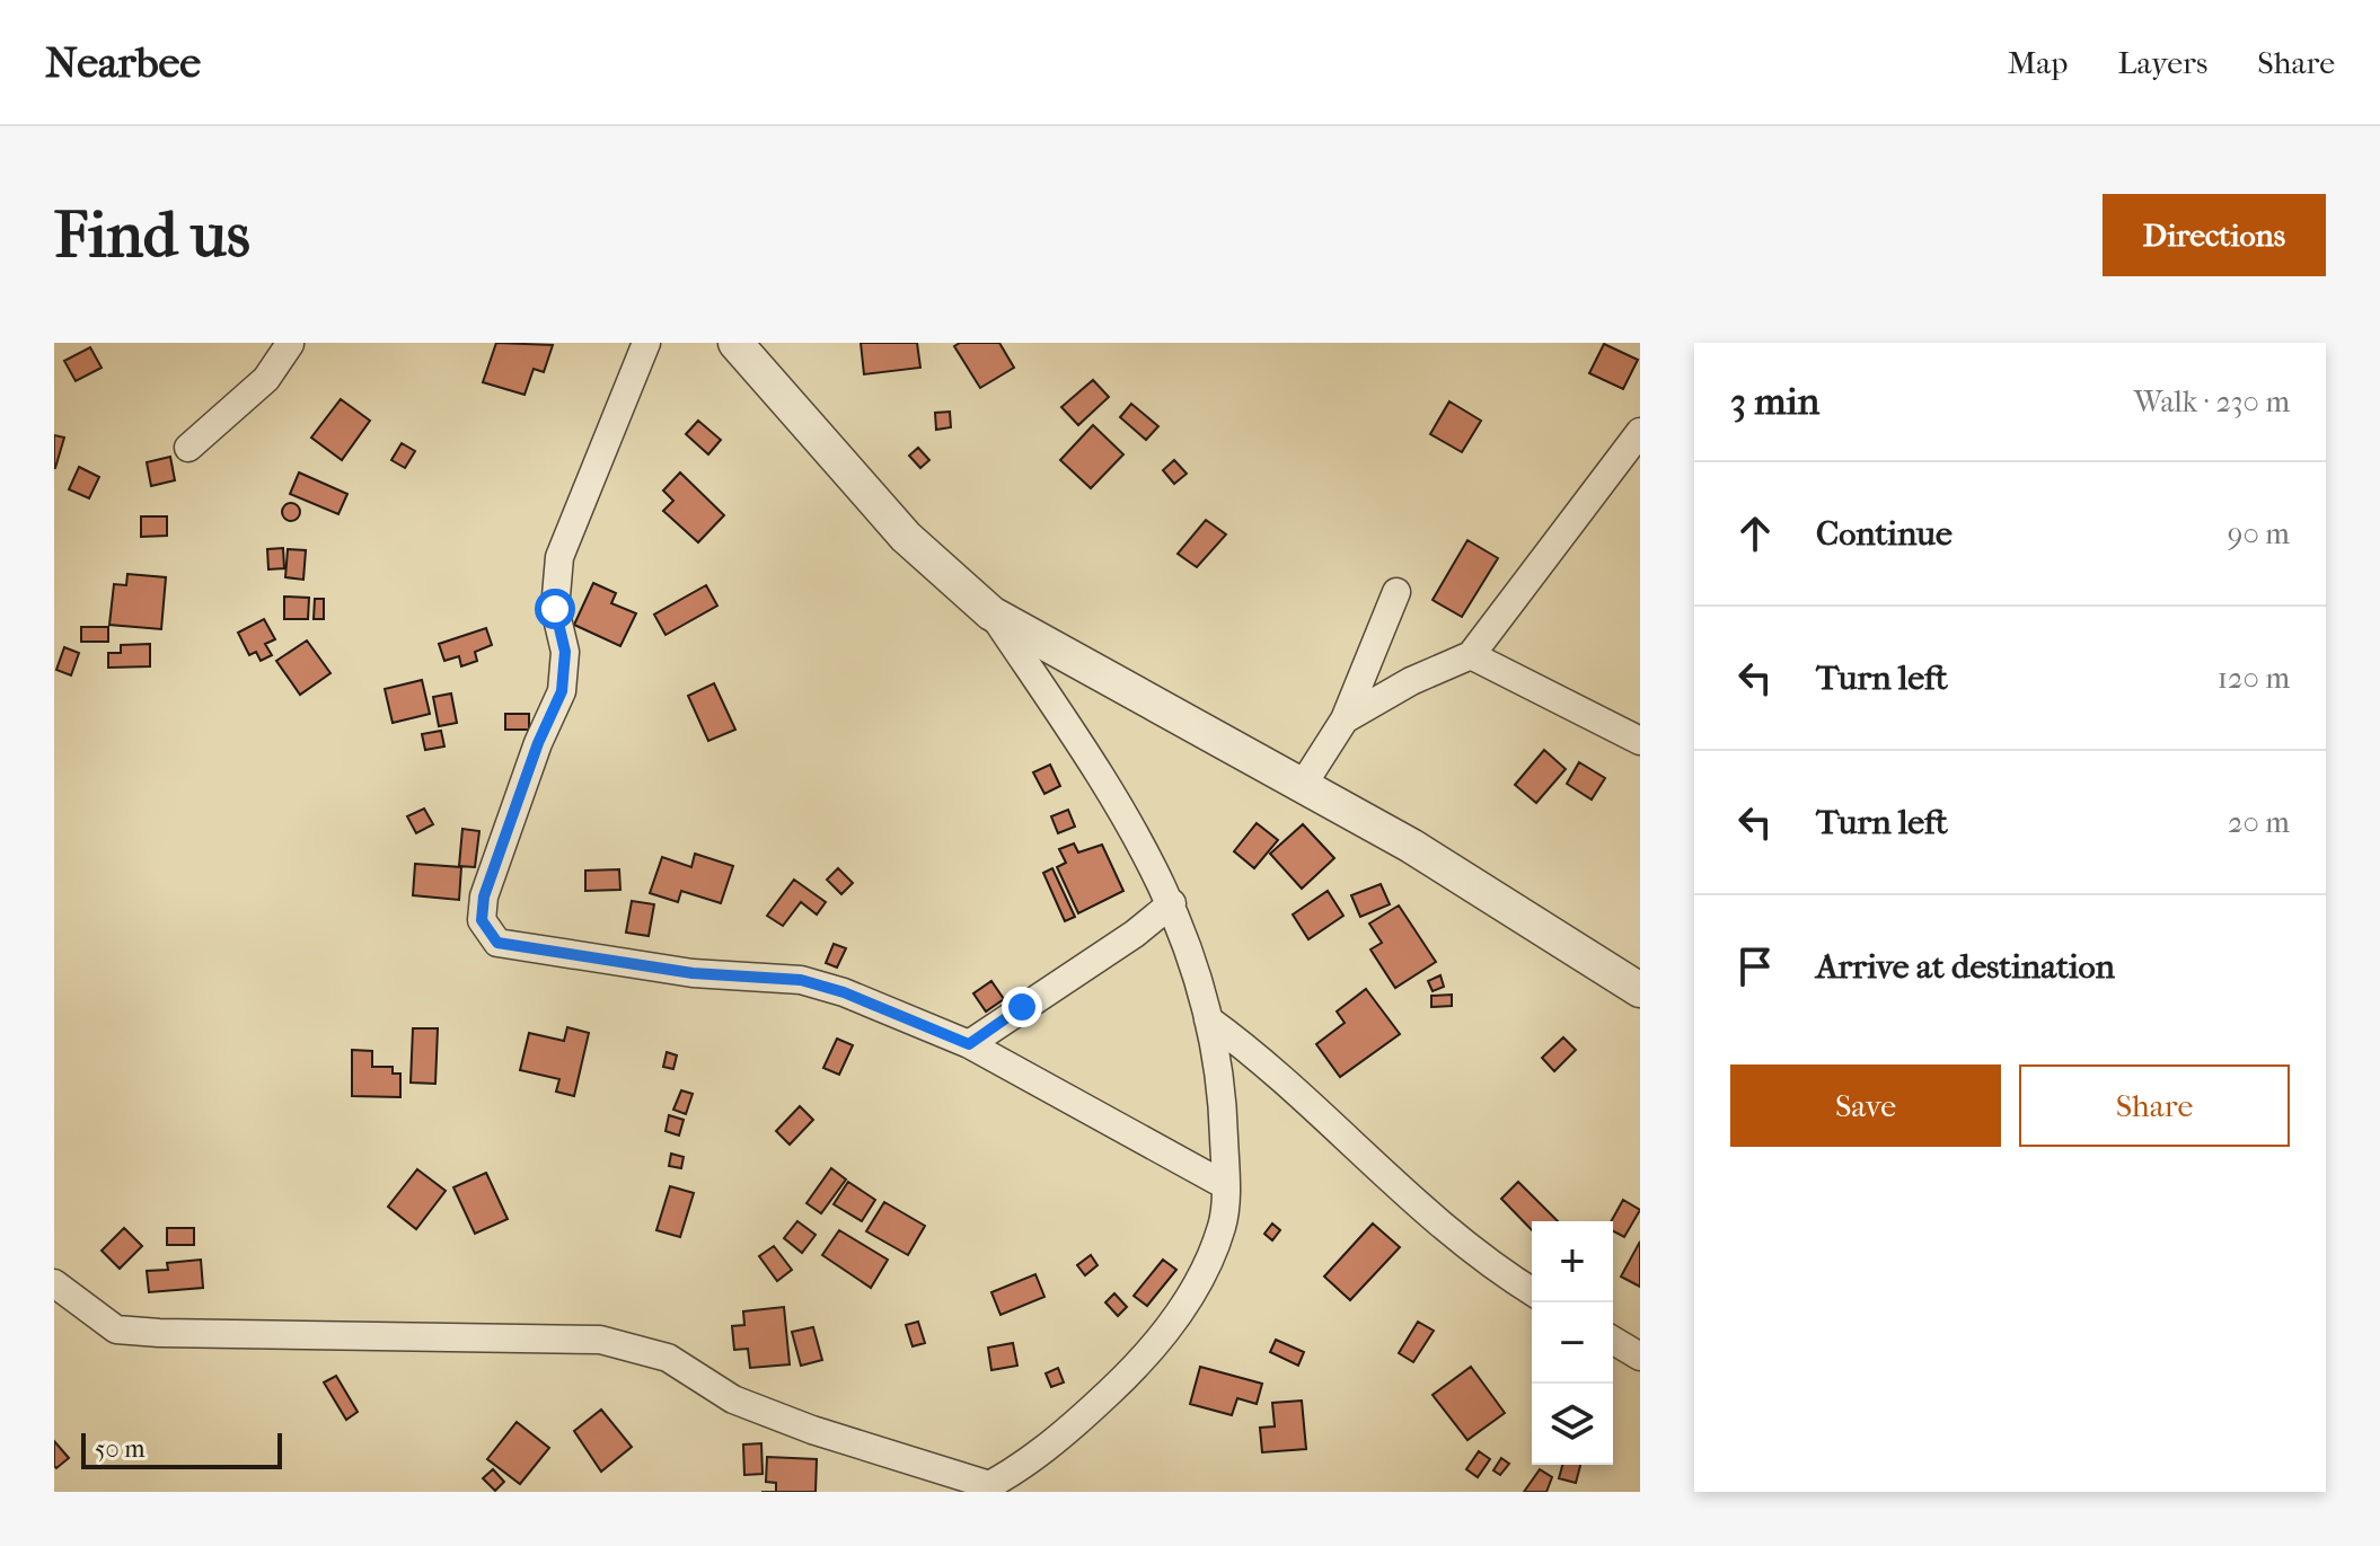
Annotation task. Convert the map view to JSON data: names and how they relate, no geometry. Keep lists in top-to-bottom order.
{
  "scale_bar": "50 m",
  "page": {
    "header": "Nearbee",
    "nav": ["Map", "Layers", "Share"],
    "buttons": [
      "Directions",
      ["Save", "Share"]
    ],
    "title": "Find us",
    "heading": ["3 min", "Walk · 230 m"],
    "list": [
      ["Continue", "90 m"],
      ["Turn left", "120 m"],
      ["Turn left", "20 m"],
      "Arrive at destination"
    ],
    "map_buttons": ["+", "−"],
    "scale": "50 m"
  }
}
